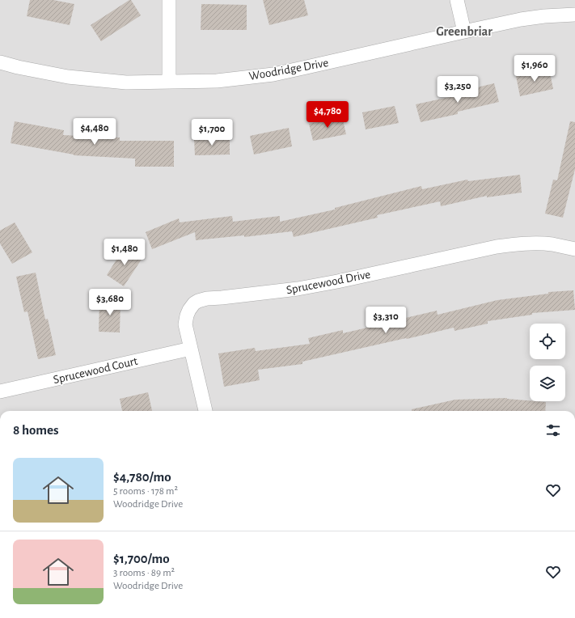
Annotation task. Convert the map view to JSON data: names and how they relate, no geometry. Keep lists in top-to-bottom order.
{
  "streets": {
    "street": ["Woodridge Drive", "Sprucewood Drive", "Sprucewood Court"]
  },
  "crossings": [
    ["Sprucewood Drive", "Sprucewood Court"]
  ],
  "districts": ["Greenbriar"],
  "page": {
    "price": [
      "$1,960",
      "$3,250",
      "$4,780",
      "$4,480",
      "$1,700",
      "$1,480",
      "$3,680",
      "$3,310"
    ],
    "heading": "8 homes",
    "list": [
      {
        "name": "$4,780/mo",
        "note": "5 rooms · 178 m² · Woodridge Drive"
      },
      {
        "name": "$1,700/mo",
        "note": "3 rooms · 89 m² · Woodridge Drive"
      }
    ]
  }
}
